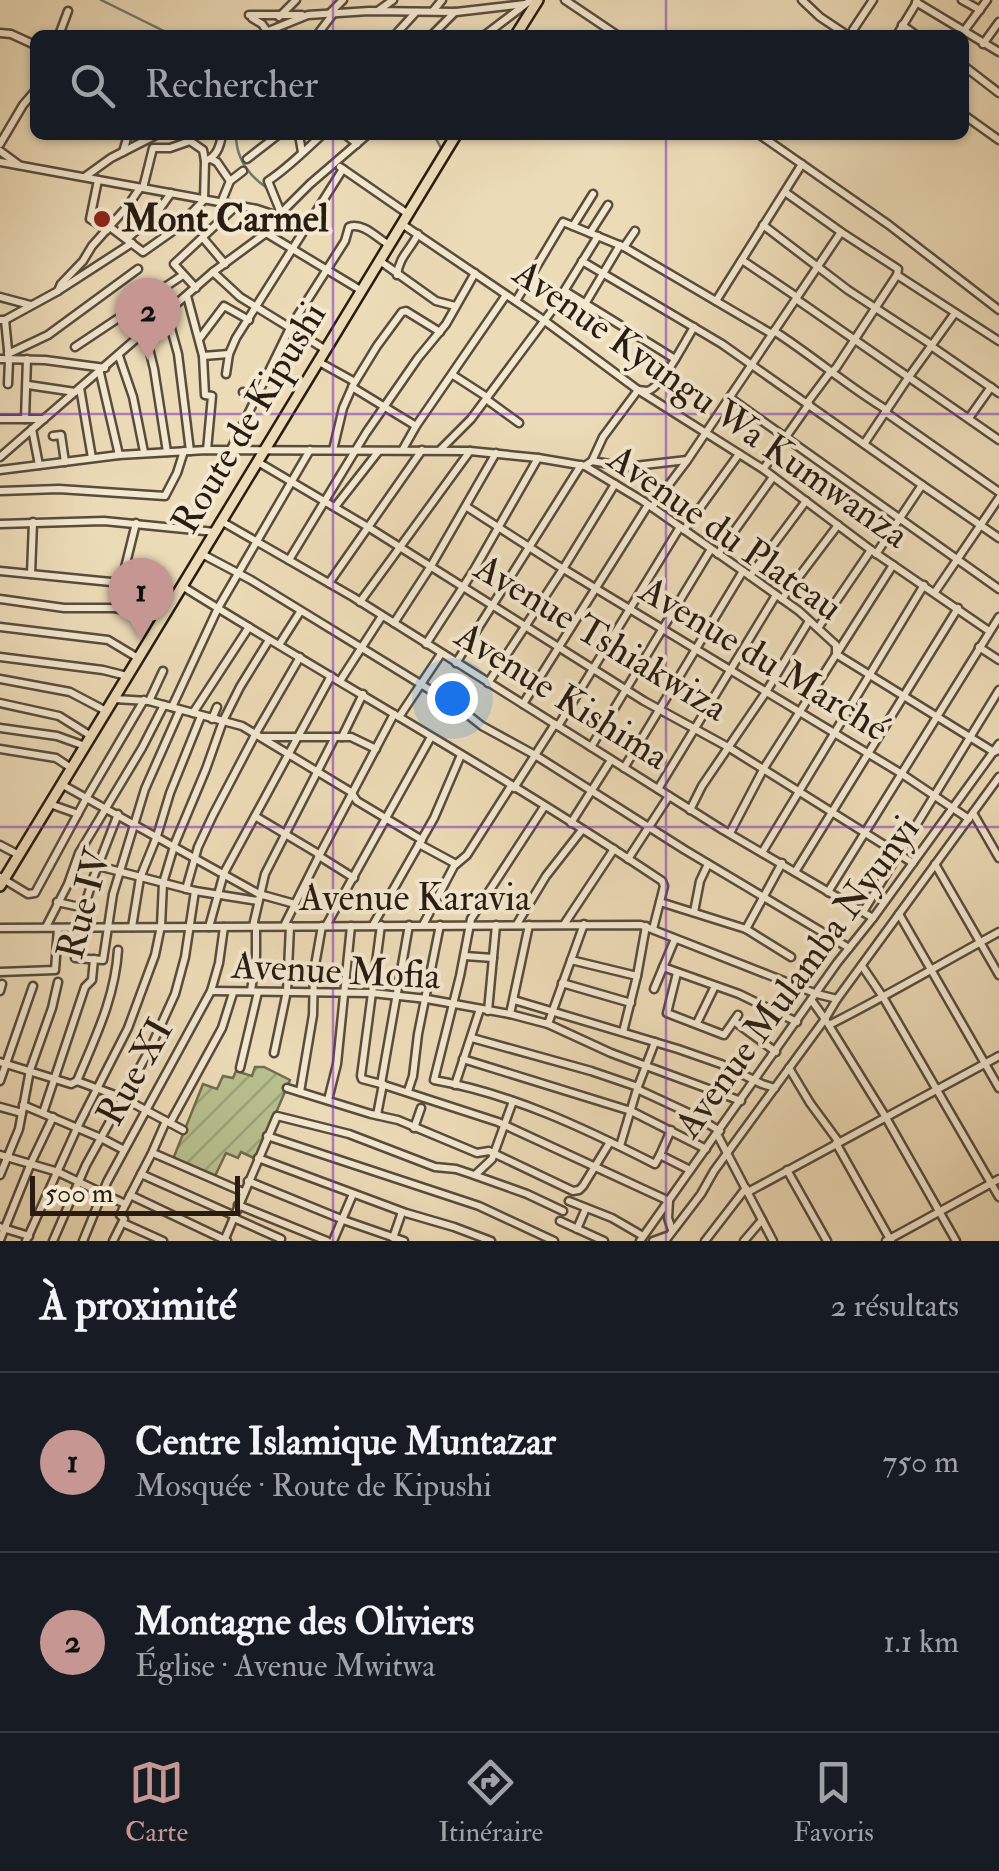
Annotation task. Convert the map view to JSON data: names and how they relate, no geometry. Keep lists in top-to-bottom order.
{
  "streets": {
    "main road": ["Route de Kipushi"],
    "street": [
      "Avenue Kyungu Wa Kumwanza",
      "Avenue du Plateau",
      "Avenue Tshiakwiza",
      "Avenue du Marché",
      "Avenue Kishima",
      "Avenue Karavia",
      "Rue IV",
      "Avenue Mofia",
      "Avenue Mulamba Nyunyi",
      "Rue XI"
    ]
  },
  "crossings": [
    ["Avenue Kyungu Wa Kumwanza", "Route de Kipushi"],
    ["Route de Kipushi", "Avenue du Plateau"],
    ["Route de Kipushi", "Avenue Tshiakwiza"],
    ["Route de Kipushi", "Avenue Kishima"],
    ["Avenue du Plateau", "Avenue Mulamba Nyunyi"],
    ["Avenue Tshiakwiza", "Avenue Mulamba Nyunyi"],
    ["Avenue du Marché", "Avenue Mulamba Nyunyi"],
    ["Avenue Kishima", "Avenue Mulamba Nyunyi"],
    ["Avenue Karavia", "Rue IV"],
    ["Avenue Karavia", "Avenue Mulamba Nyunyi"],
    ["Avenue Karavia", "Rue XI"],
    ["Avenue Mofia", "Avenue Mulamba Nyunyi"],
    ["Avenue Mofia", "Rue XI"]
  ],
  "places": ["Mont Carmel"],
  "scale_bar": "500 m",
  "page": {
    "search": "Rechercher",
    "pins": ["2", "1"],
    "scale": "500 m",
    "heading": ["À proximité", "2 résultats"],
    "list": [
      {
        "mark": "1",
        "name": "Centre Islamique Muntazar",
        "note": "Mosquée · Route de Kipushi",
        "value": "750 m"
      },
      {
        "mark": "2",
        "name": "Montagne des Oliviers",
        "note": "Église · Avenue Mwitwa",
        "value": "1.1 km"
      }
    ],
    "nav": ["Carte", "Itinéraire", "Favoris"]
  }
}
